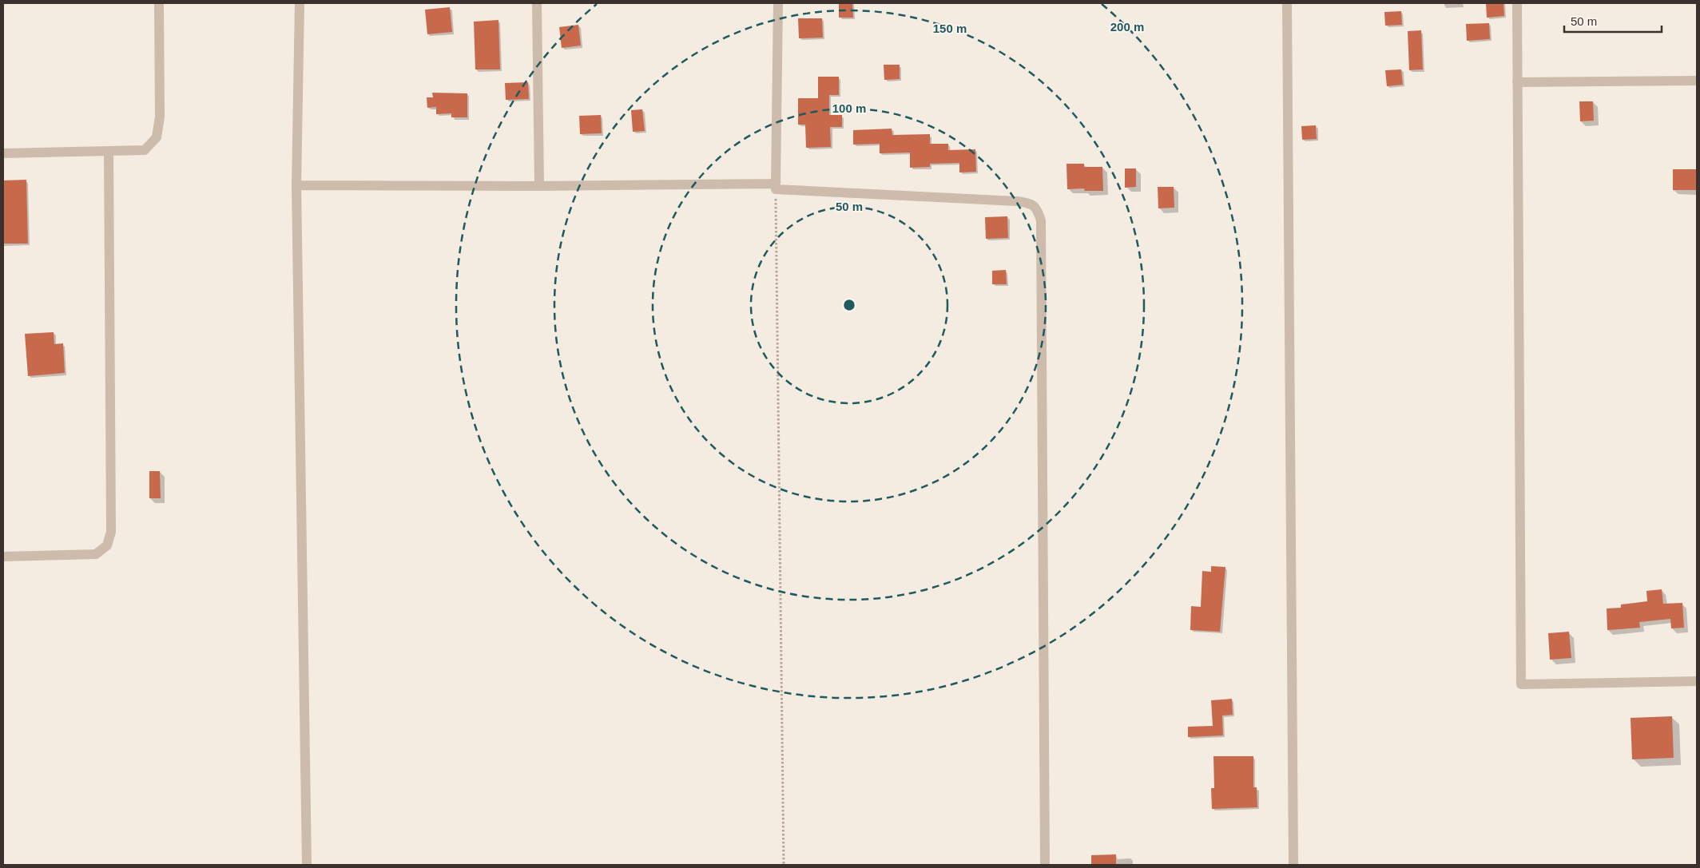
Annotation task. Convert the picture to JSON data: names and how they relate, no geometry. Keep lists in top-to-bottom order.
{
  "scale_bar": "50 m",
  "rings": [
    "200 m",
    "150 m",
    "100 m",
    "50 m"
  ]
}
